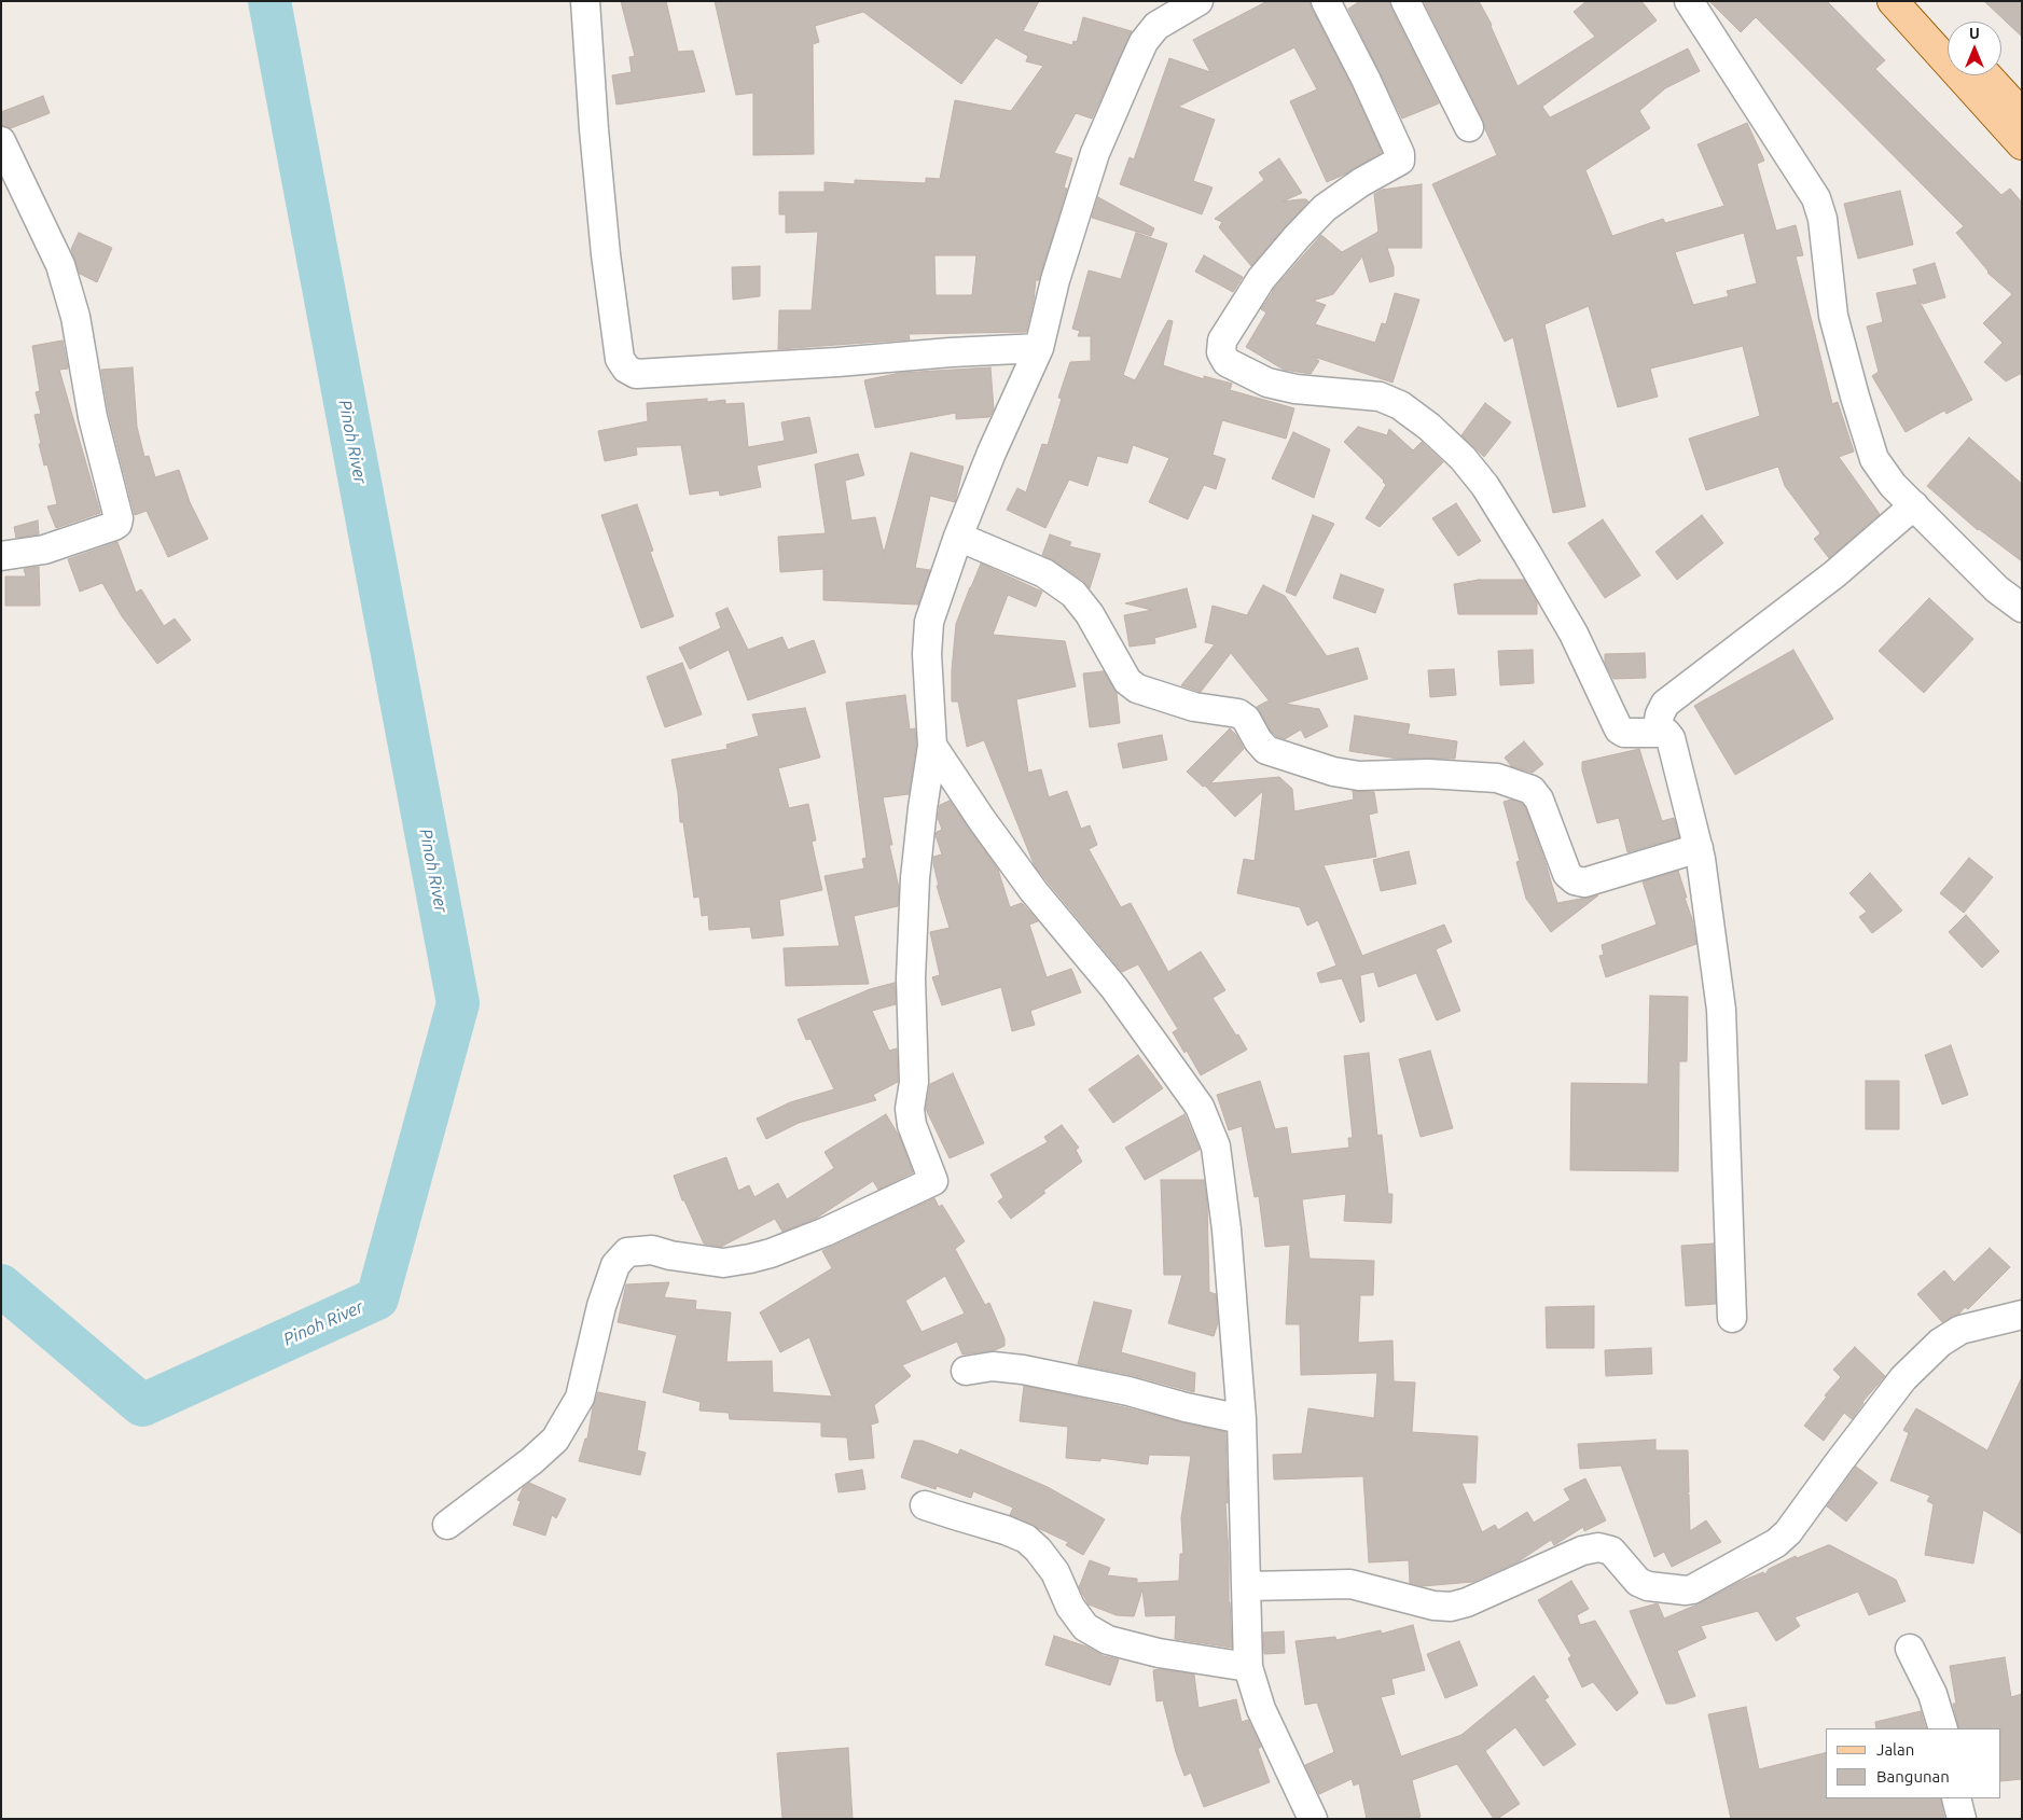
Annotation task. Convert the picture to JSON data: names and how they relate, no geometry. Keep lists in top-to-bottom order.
{
  "water": ["Pinoh River"],
  "legend": ["Jalan", "Bangunan"],
  "north": "top"
}
